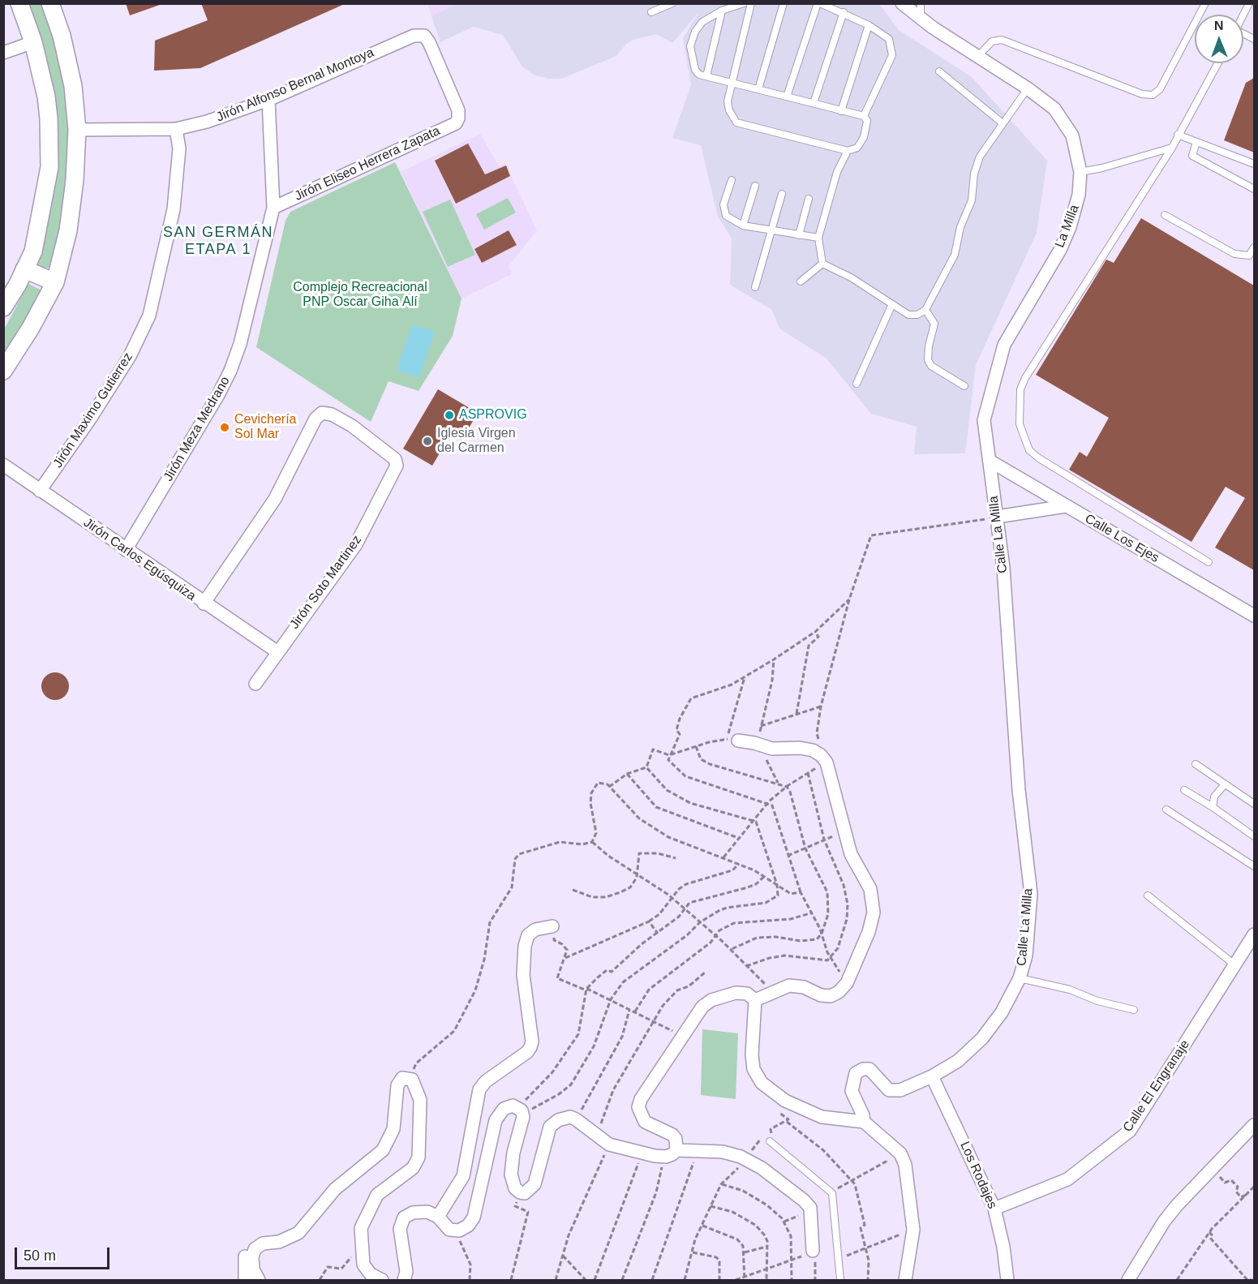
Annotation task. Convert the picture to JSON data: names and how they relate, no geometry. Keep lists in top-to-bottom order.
{
  "streets": {
    "street": [
      "Jirón Alfonso Bernal Montoya",
      "Jirón Eliseo Herrera Zapata",
      "La Milla",
      "Jirón Maximo Gutierrez",
      "Jirón Meza Medrano",
      "Calle La Milla",
      "Calle Los Ejes",
      "Jirón Carlos Egúsquiza",
      "Jirón Soto Martinez",
      "Calle El Engranaje",
      "Los Rodajes"
    ]
  },
  "crossings": [
    ["Jirón Alfonso Bernal Montoya", "Jirón Eliseo Herrera Zapata"],
    ["Jirón Alfonso Bernal Montoya", "Jirón Maximo Gutierrez"],
    ["Jirón Alfonso Bernal Montoya", "Jirón Meza Medrano"],
    ["Jirón Eliseo Herrera Zapata", "Jirón Meza Medrano"],
    ["La Milla", "Calle La Milla"],
    ["La Milla", "Calle Los Ejes"],
    ["Jirón Maximo Gutierrez", "Jirón Carlos Egúsquiza"],
    ["Jirón Meza Medrano", "Jirón Carlos Egúsquiza"],
    ["Calle La Milla", "Calle Los Ejes"],
    ["Calle La Milla", "Los Rodajes"],
    ["Jirón Carlos Egúsquiza", "Jirón Soto Martinez"],
    ["Calle El Engranaje", "Los Rodajes"]
  ],
  "districts": ["SAN GERMÁN ETAPA 1"],
  "parks": ["Complejo Recreacional PNP Oscar Giha Alí"],
  "places": ["ASPROVIG", "Cevichería Sol Mar", "Iglesia Virgen del Carmen"],
  "scale_bar": "50 m",
  "north": "top"
}
